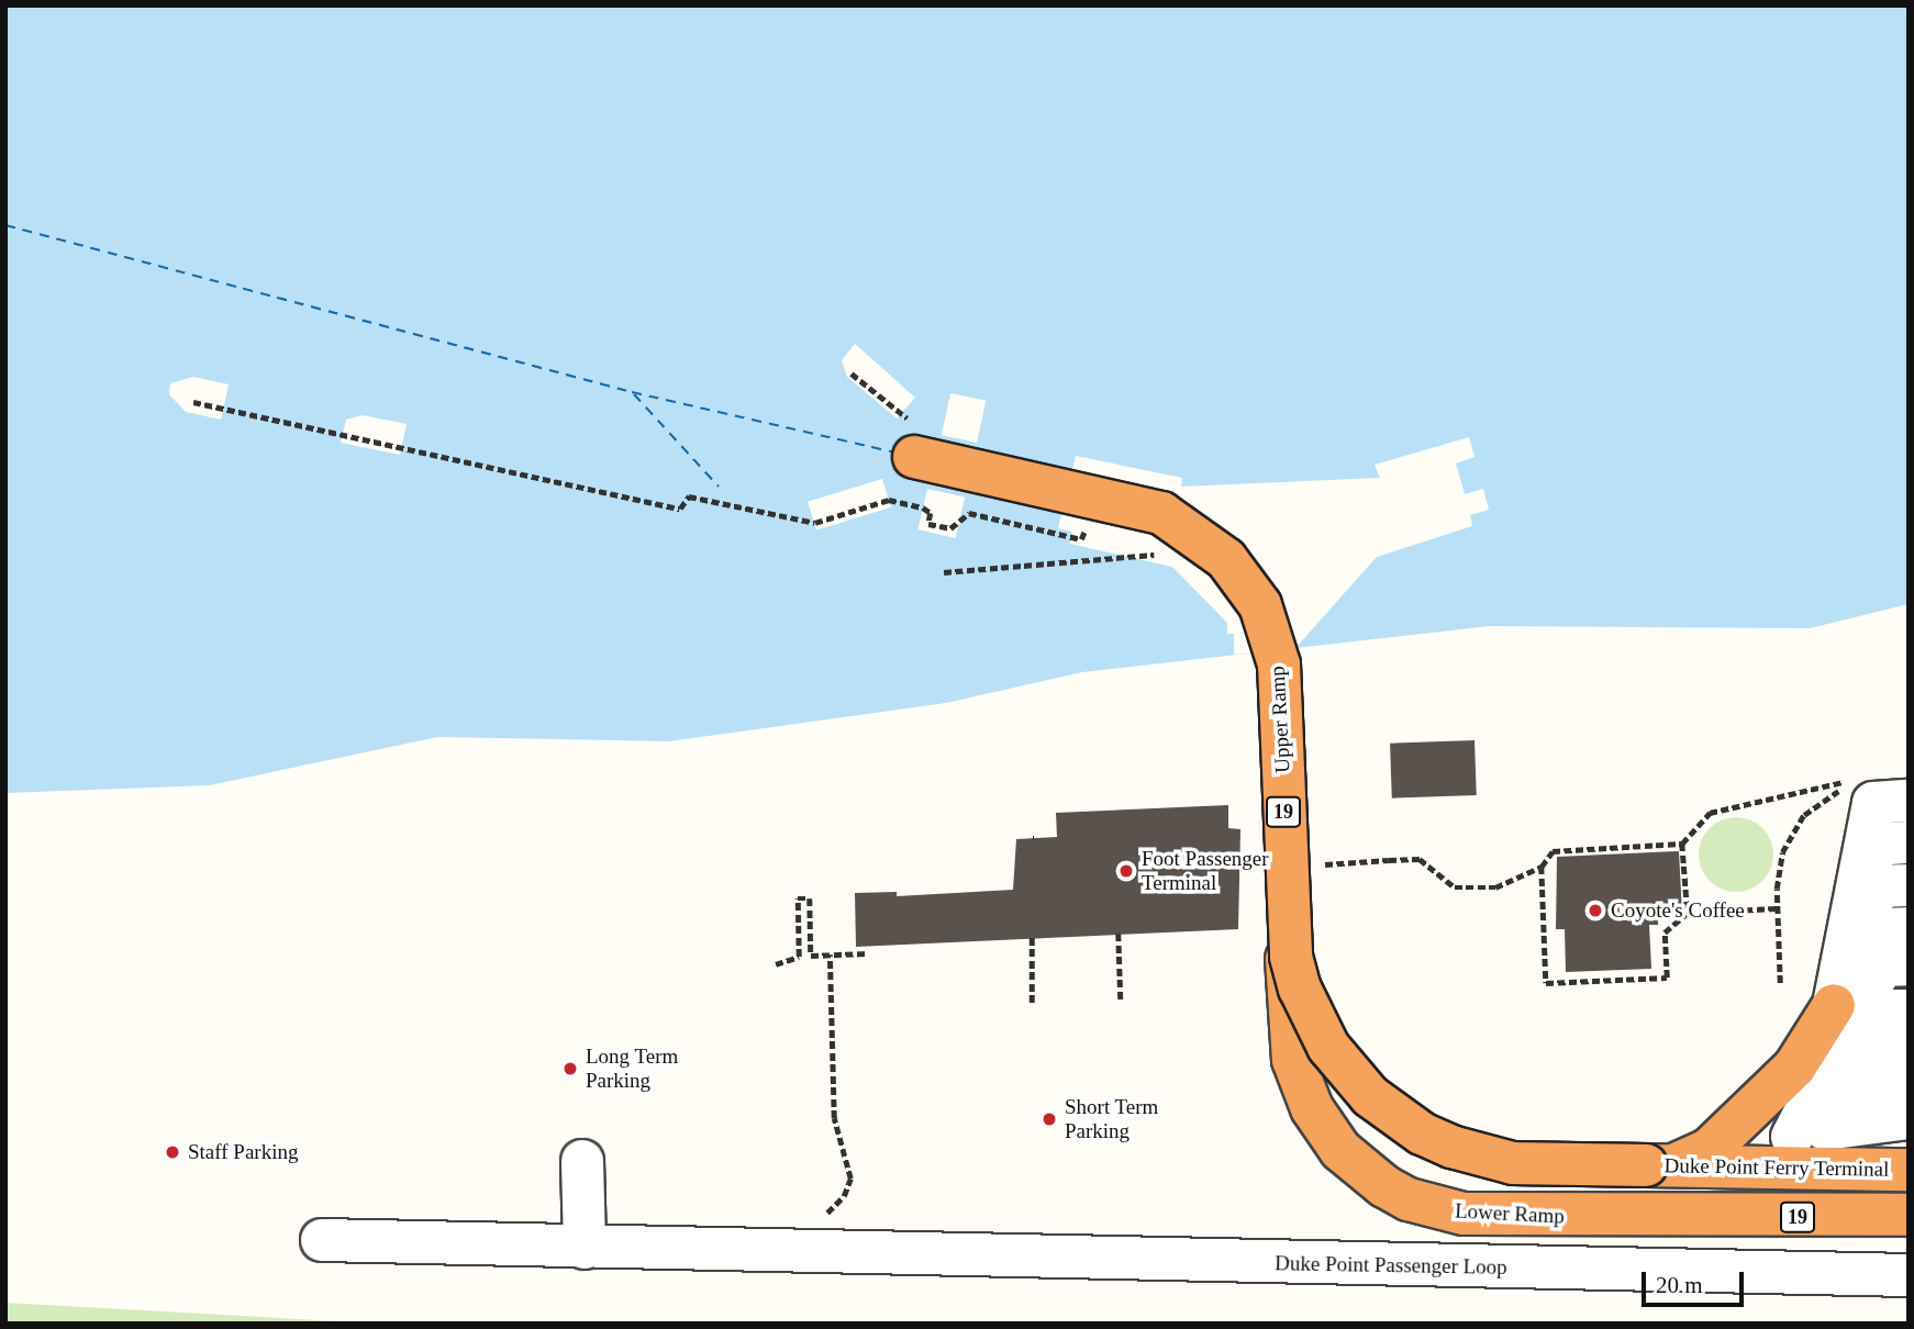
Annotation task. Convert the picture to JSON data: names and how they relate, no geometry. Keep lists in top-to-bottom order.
{
  "streets": {
    "highway": [
      "Upper Ramp",
      "19",
      "Duke Point Ferry Terminal",
      "Lower Ramp"
    ],
    "lane": ["Duke Point Passenger Loop"]
  },
  "crossings": [
    ["Upper Ramp", "Duke Point Ferry Terminal"],
    ["Upper Ramp", "Lower Ramp"],
    ["19", "Lower Ramp"]
  ],
  "places": [
    "Foot Passenger Terminal",
    "Coyote's Coffee",
    "Long Term Parking",
    "Short Term Parking",
    "Staff Parking"
  ],
  "scale_bar": "20 m"
}
